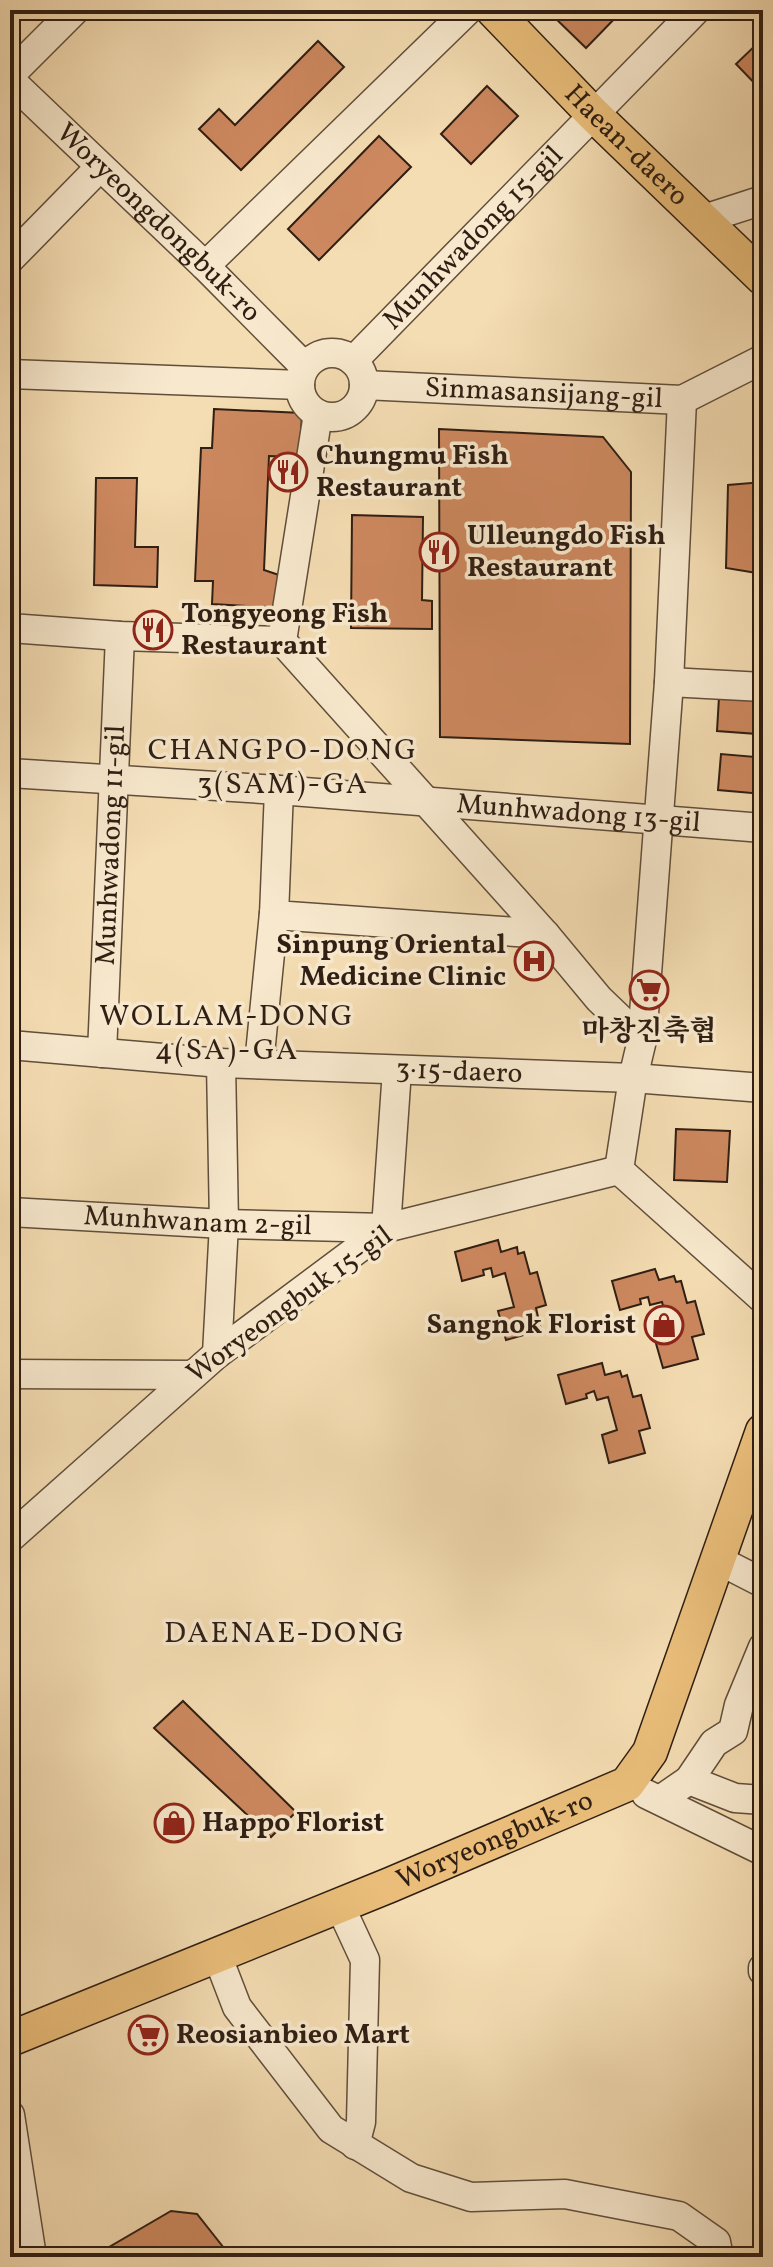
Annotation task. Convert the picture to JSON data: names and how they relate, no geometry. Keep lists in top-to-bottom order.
{
  "streets": {
    "main road": ["Haean-daero", "Woryeongbuk-ro"],
    "street": [
      "Woryeongdongbuk-ro",
      "Munhwadong 15-gil",
      "Sinmasansijang-gil",
      "Munhwadong 13-gil",
      "Munhwadong 11-gil",
      "3·15-daero",
      "Munhwanam 2-gil",
      "Woryeongbuk 15-gil"
    ]
  },
  "crossings": [
    ["Haean-daero", "Munhwadong 15-gil"],
    ["Woryeongdongbuk-ro", "Munhwadong 15-gil"],
    ["Woryeongdongbuk-ro", "Sinmasansijang-gil"],
    ["Munhwadong 15-gil", "Sinmasansijang-gil"],
    ["Sinmasansijang-gil", "Munhwadong 13-gil"],
    ["Sinmasansijang-gil", "3·15-daero"],
    ["Sinmasansijang-gil", "Woryeongbuk 15-gil"],
    ["Munhwadong 13-gil", "Munhwadong 11-gil"],
    ["Munhwadong 11-gil", "3·15-daero"],
    ["Munhwanam 2-gil", "Woryeongbuk 15-gil"]
  ],
  "districts": ["CHANGPO-DONG 3(SAM)-GA", "WOLLAM-DONG 4(SA)-GA", "DAENAE-DONG"],
  "places": {
    "restaurant": ["Chungmu Fish Restaurant", "Ulleungdo Fish Restaurant", "Tongyeong Fish Restaurant"],
    "hospital": ["Sinpung Oriental Medicine Clinic"],
    "supermarket": ["마창진축협", "Reosianbieo Mart"],
    "shop": ["Sangnok Florist", "Happo Florist"]
  }
}
